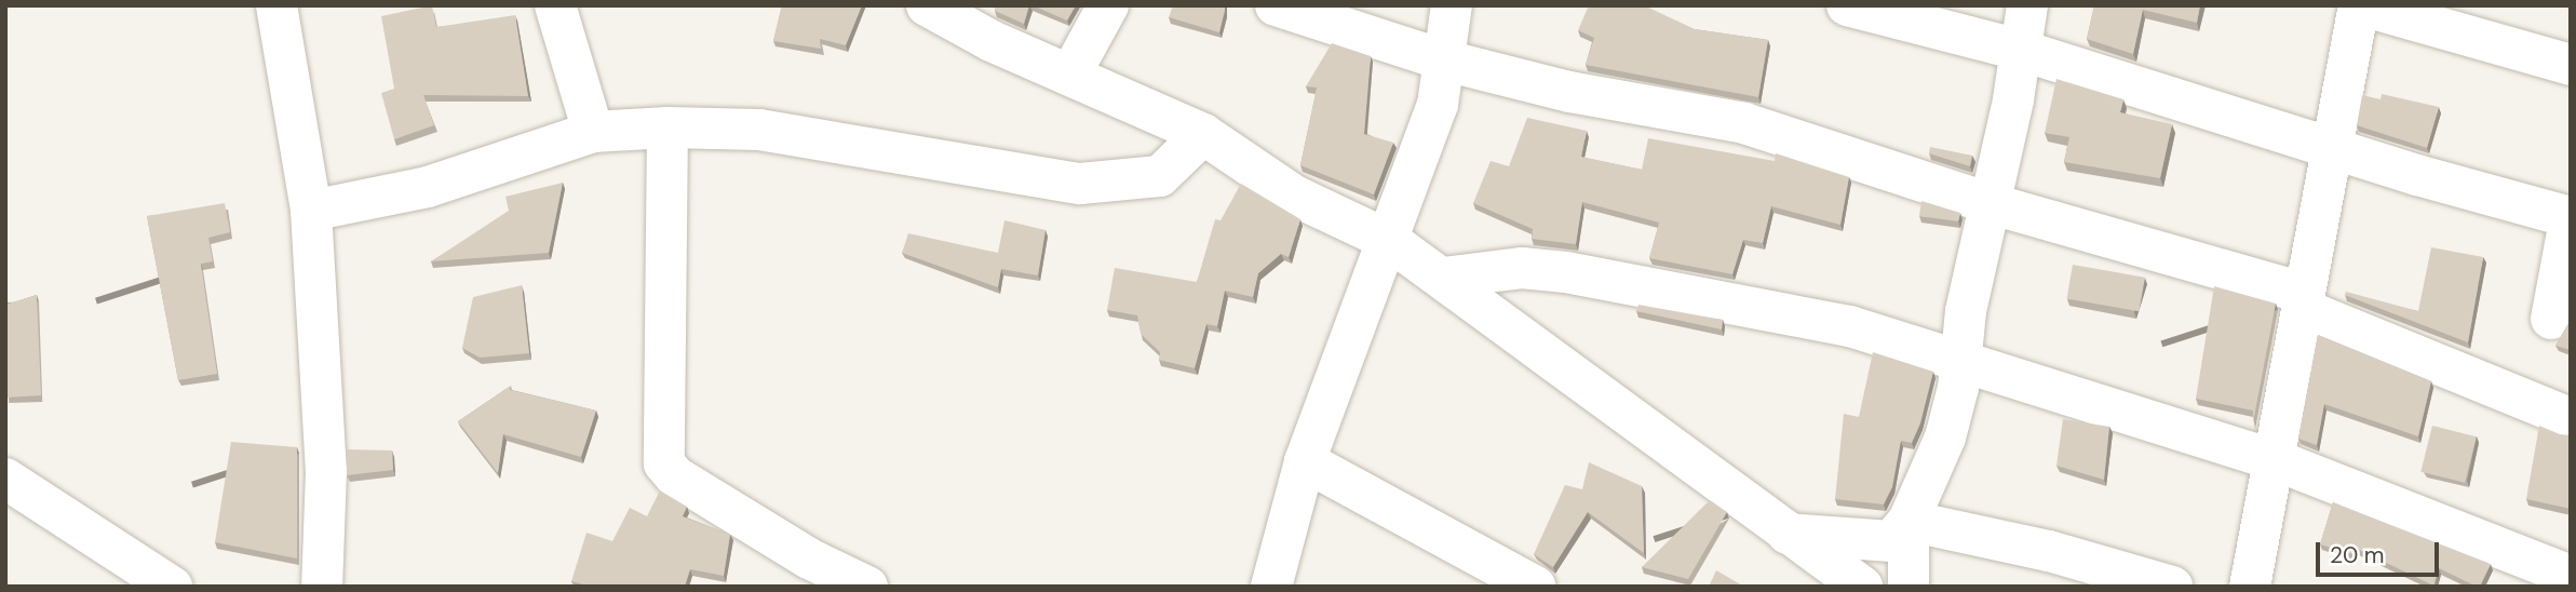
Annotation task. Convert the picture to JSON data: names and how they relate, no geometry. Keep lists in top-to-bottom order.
{
  "scale_bar": "20 m"
}
